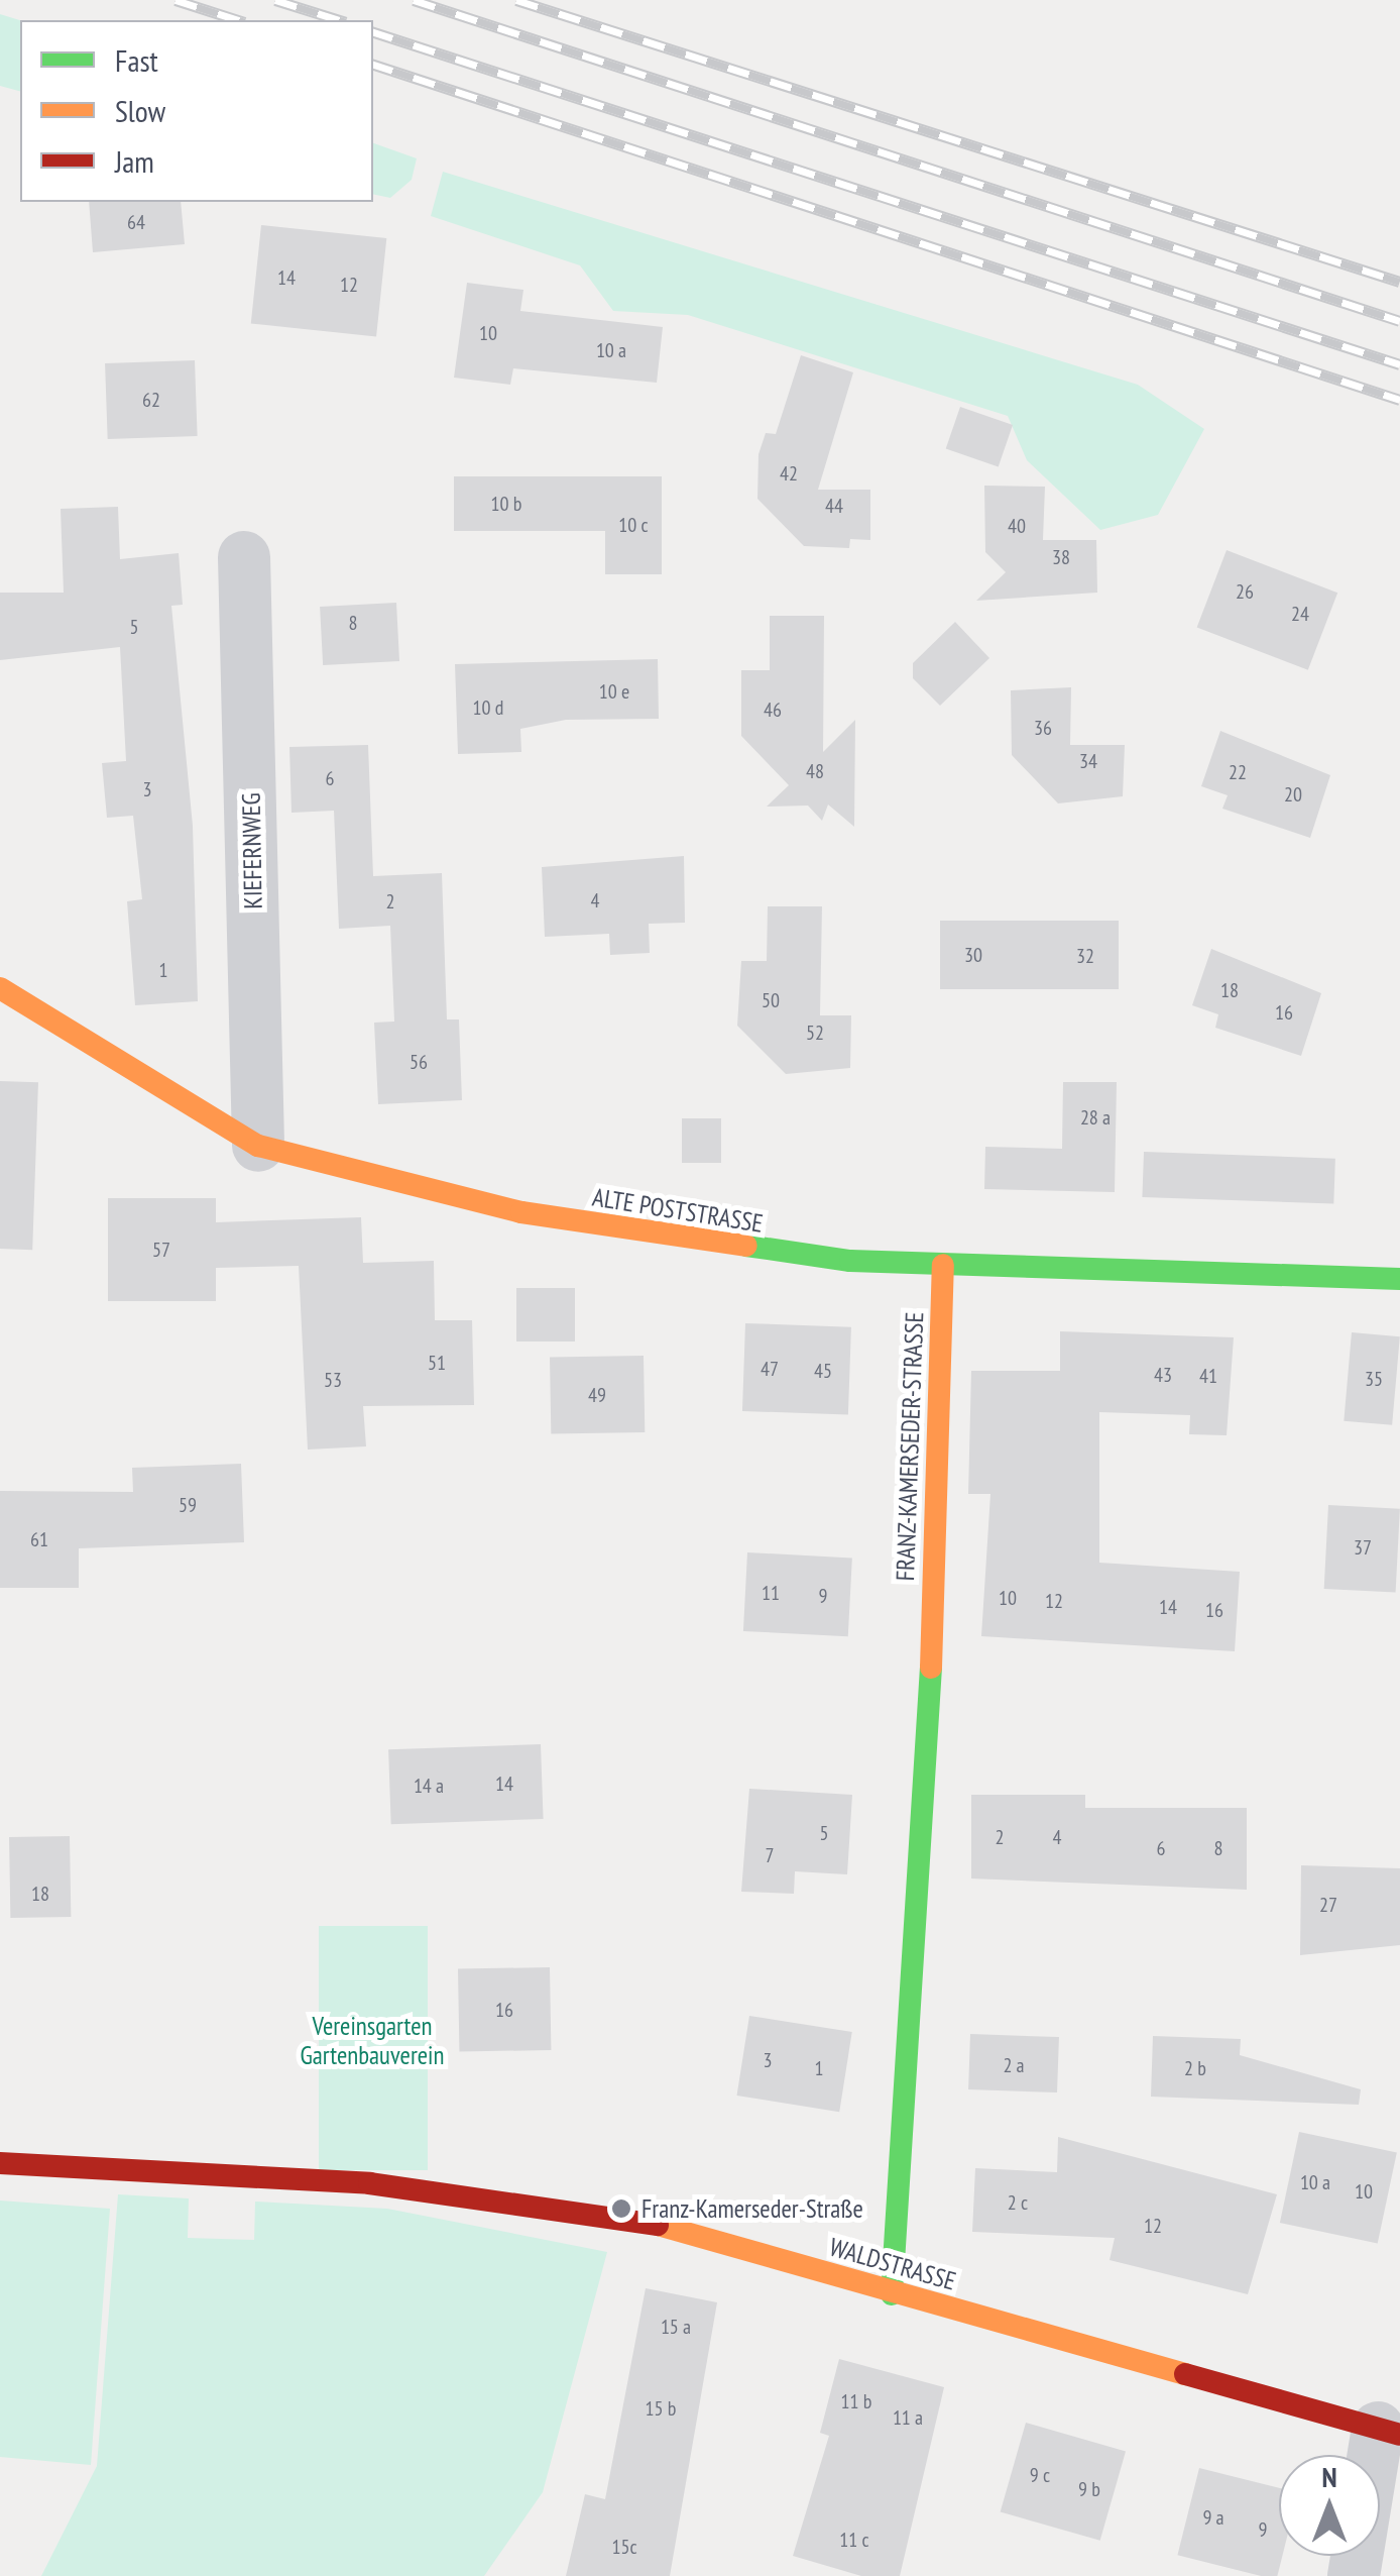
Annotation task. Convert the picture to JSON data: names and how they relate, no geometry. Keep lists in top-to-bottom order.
{
  "streets": {
    "street": [
      "KIEFERNWEG",
      "ALTE POSTSTRASSE",
      "FRANZ-KAMERSEDER-STRASSE",
      "WALDSTRASSE"
    ]
  },
  "crossings": [
    ["KIEFERNWEG", "ALTE POSTSTRASSE"],
    ["ALTE POSTSTRASSE", "FRANZ-KAMERSEDER-STRASSE"],
    ["FRANZ-KAMERSEDER-STRASSE", "WALDSTRASSE"]
  ],
  "parks": ["Vereinsgarten Gartenbauverein"],
  "places": ["Franz-Kamerseder-Straße"],
  "house_numbers": [
    "64",
    "14",
    "12",
    "10",
    "10 a",
    "62",
    "42",
    "10 b",
    "44",
    "10 c",
    "40",
    "38",
    "26",
    "24",
    "8",
    "5",
    "10 e",
    "10 d",
    "46",
    "36",
    "34",
    "48",
    "22",
    "6",
    "3",
    "20",
    "4",
    "2",
    "30",
    "32",
    "1",
    "18",
    "50",
    "16",
    "52",
    "56",
    "28 a",
    "57",
    "51",
    "47",
    "45",
    "43",
    "41",
    "35",
    "53",
    "49",
    "59",
    "61",
    "37",
    "11",
    "9",
    "10",
    "12",
    "14",
    "16",
    "14",
    "14 a",
    "5",
    "2",
    "4",
    "6",
    "8",
    "7",
    "18",
    "27",
    "16",
    "3",
    "2 a",
    "1",
    "2 b",
    "10 a",
    "10",
    "2 c",
    "12",
    "15 a",
    "11 b",
    "15 b",
    "11 a",
    "9 c",
    "9 b",
    "9 a",
    "9",
    "11 c",
    "15c"
  ],
  "legend": ["Fast", "Slow", "Jam"],
  "north": "top"
}
